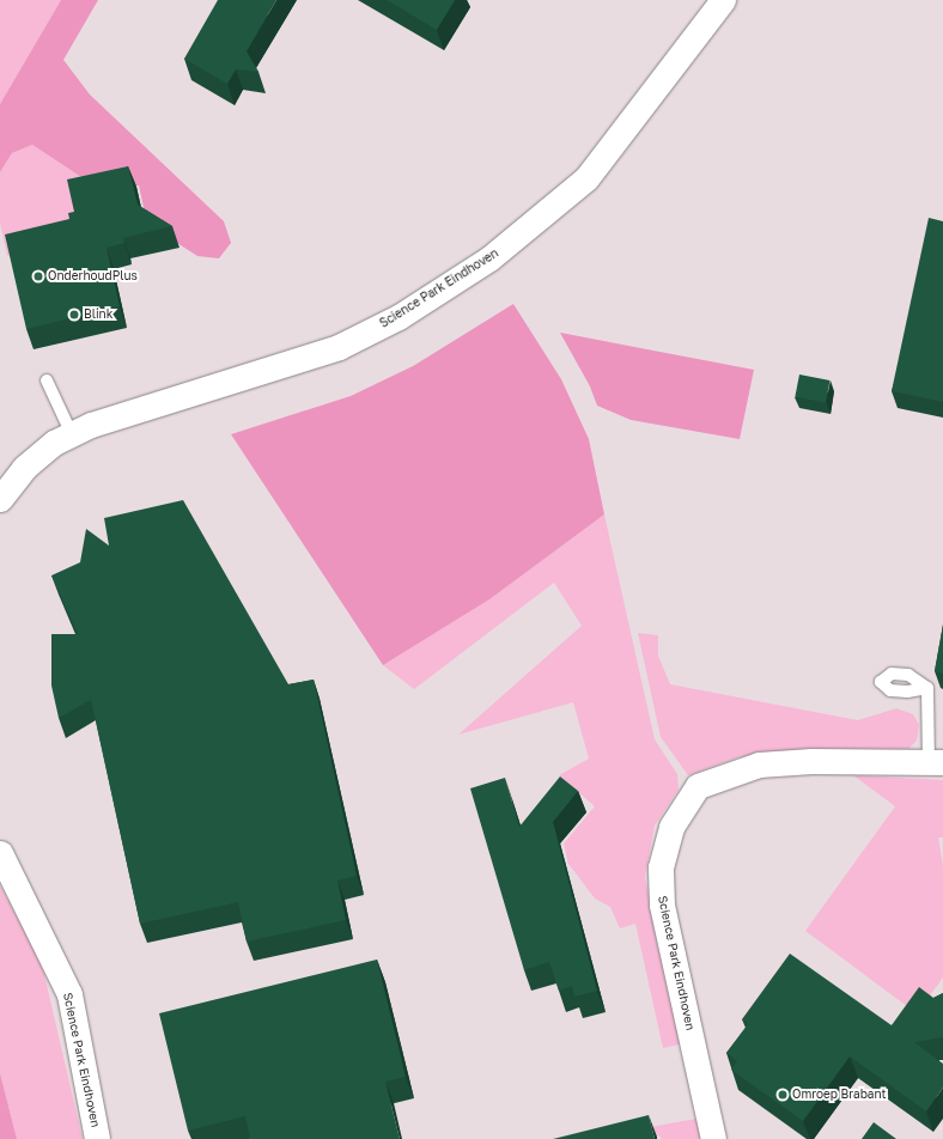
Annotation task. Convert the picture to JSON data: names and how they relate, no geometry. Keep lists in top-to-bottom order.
{
  "streets": {
    "street": ["Science Park Eindhoven"]
  },
  "places": ["OnderhoudPlus", "Blink", "Omroep Brabant"]
}
